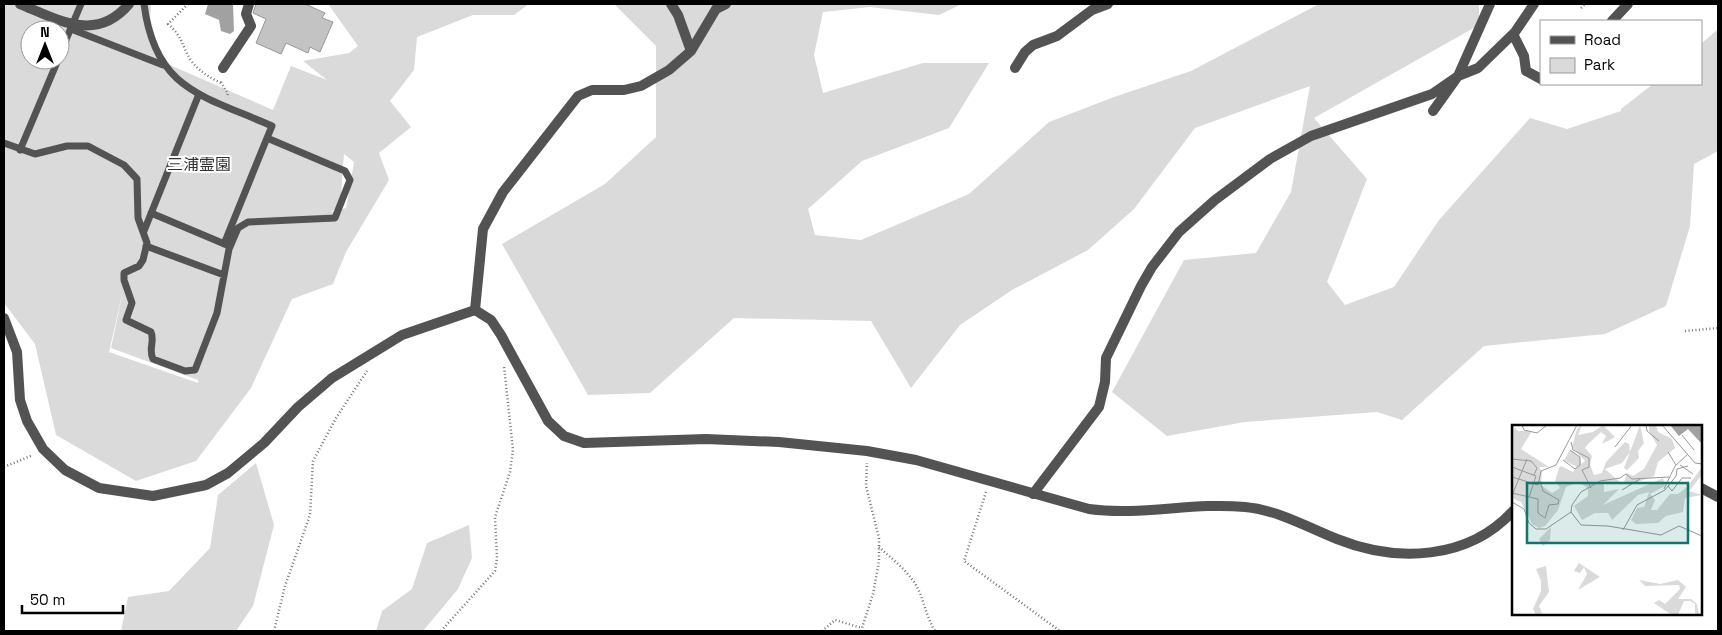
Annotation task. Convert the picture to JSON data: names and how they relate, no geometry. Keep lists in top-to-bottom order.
{
  "parks": ["三浦霊園"],
  "legend": ["Road", "Park"],
  "scale_bar": "50 m",
  "north": "top"
}
